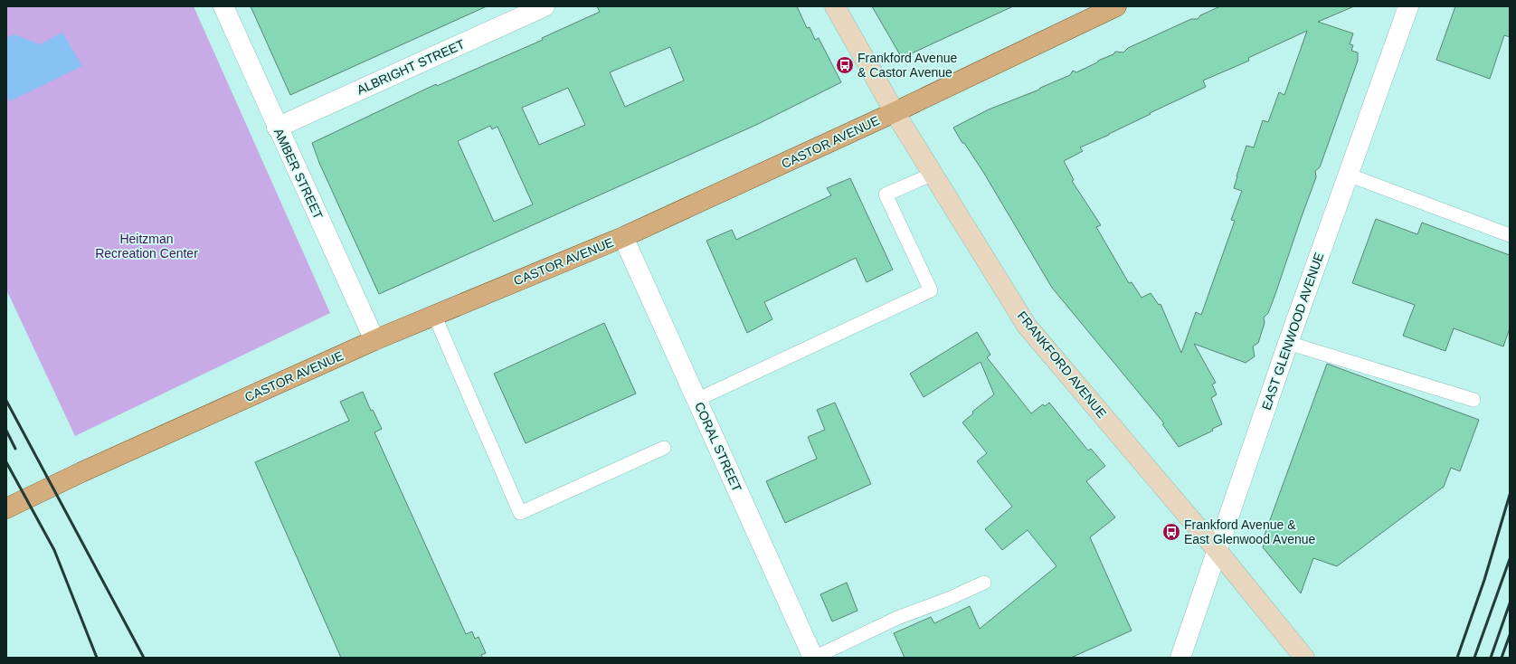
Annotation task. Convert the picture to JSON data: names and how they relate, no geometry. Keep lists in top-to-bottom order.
{
  "streets": {
    "main road": ["CASTOR AVENUE", "FRANKFORD AVENUE"],
    "street": [
      "ALBRIGHT STREET",
      "AMBER STREET",
      "EAST GLENWOOD AVENUE",
      "CORAL STREET"
    ]
  },
  "crossings": [
    ["ALBRIGHT STREET", "AMBER STREET"],
    ["CASTOR AVENUE", "AMBER STREET"],
    ["CASTOR AVENUE", "FRANKFORD AVENUE"],
    ["CASTOR AVENUE", "CORAL STREET"],
    ["EAST GLENWOOD AVENUE", "FRANKFORD AVENUE"]
  ],
  "parks": ["Heitzman Recreation Center"],
  "places": {
    "bus stop": ["Frankford Avenue & Castor Avenue", "Frankford Avenue & East Glenwood Avenue"]
  }
}
